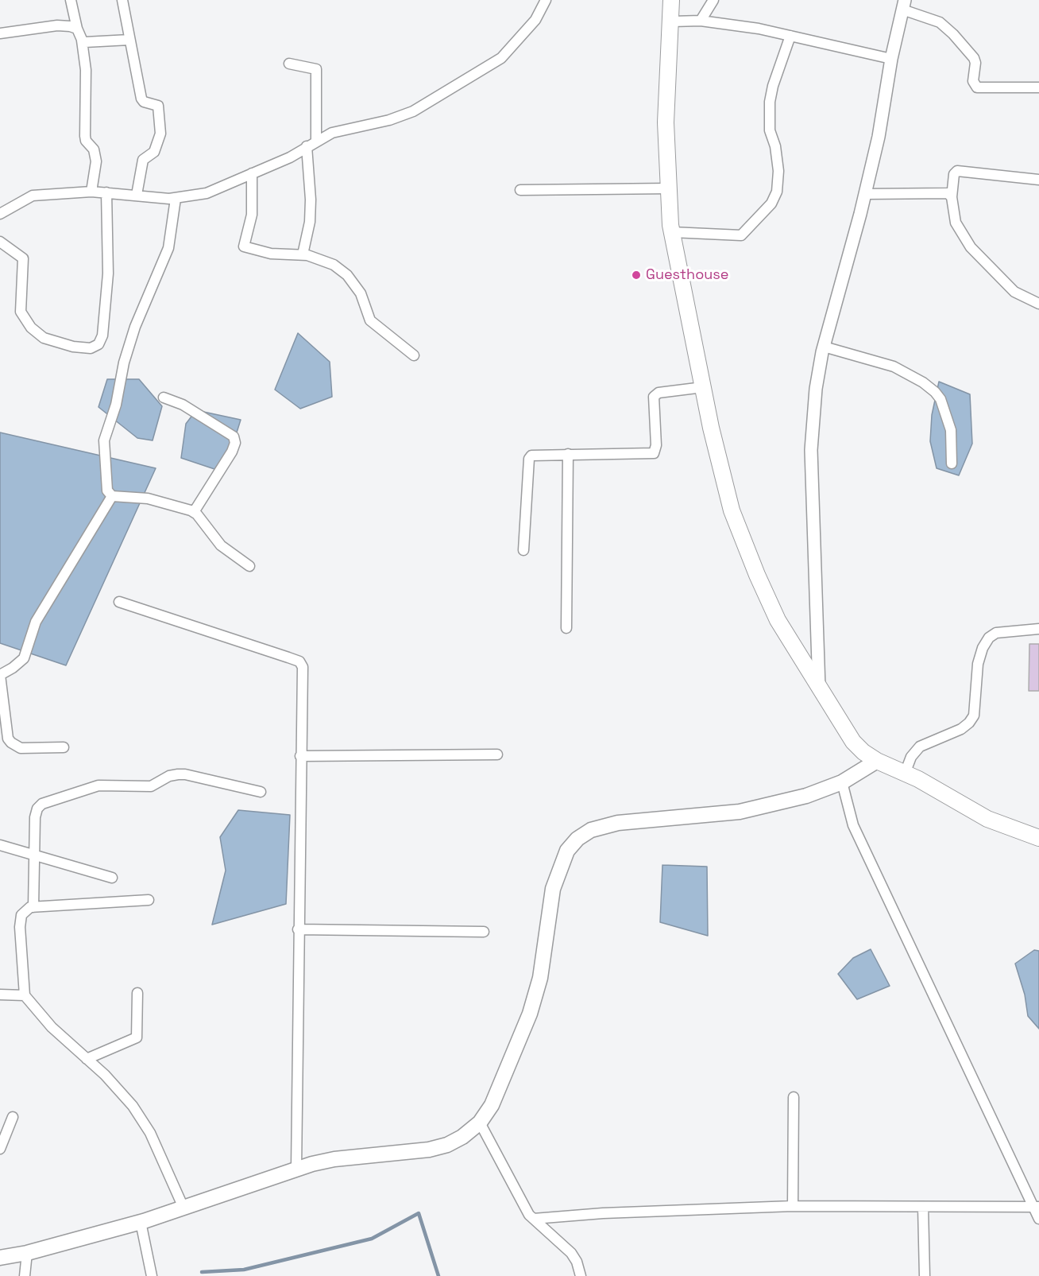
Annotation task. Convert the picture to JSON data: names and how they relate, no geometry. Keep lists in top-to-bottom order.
{
  "places": ["Guesthouse"]
}
